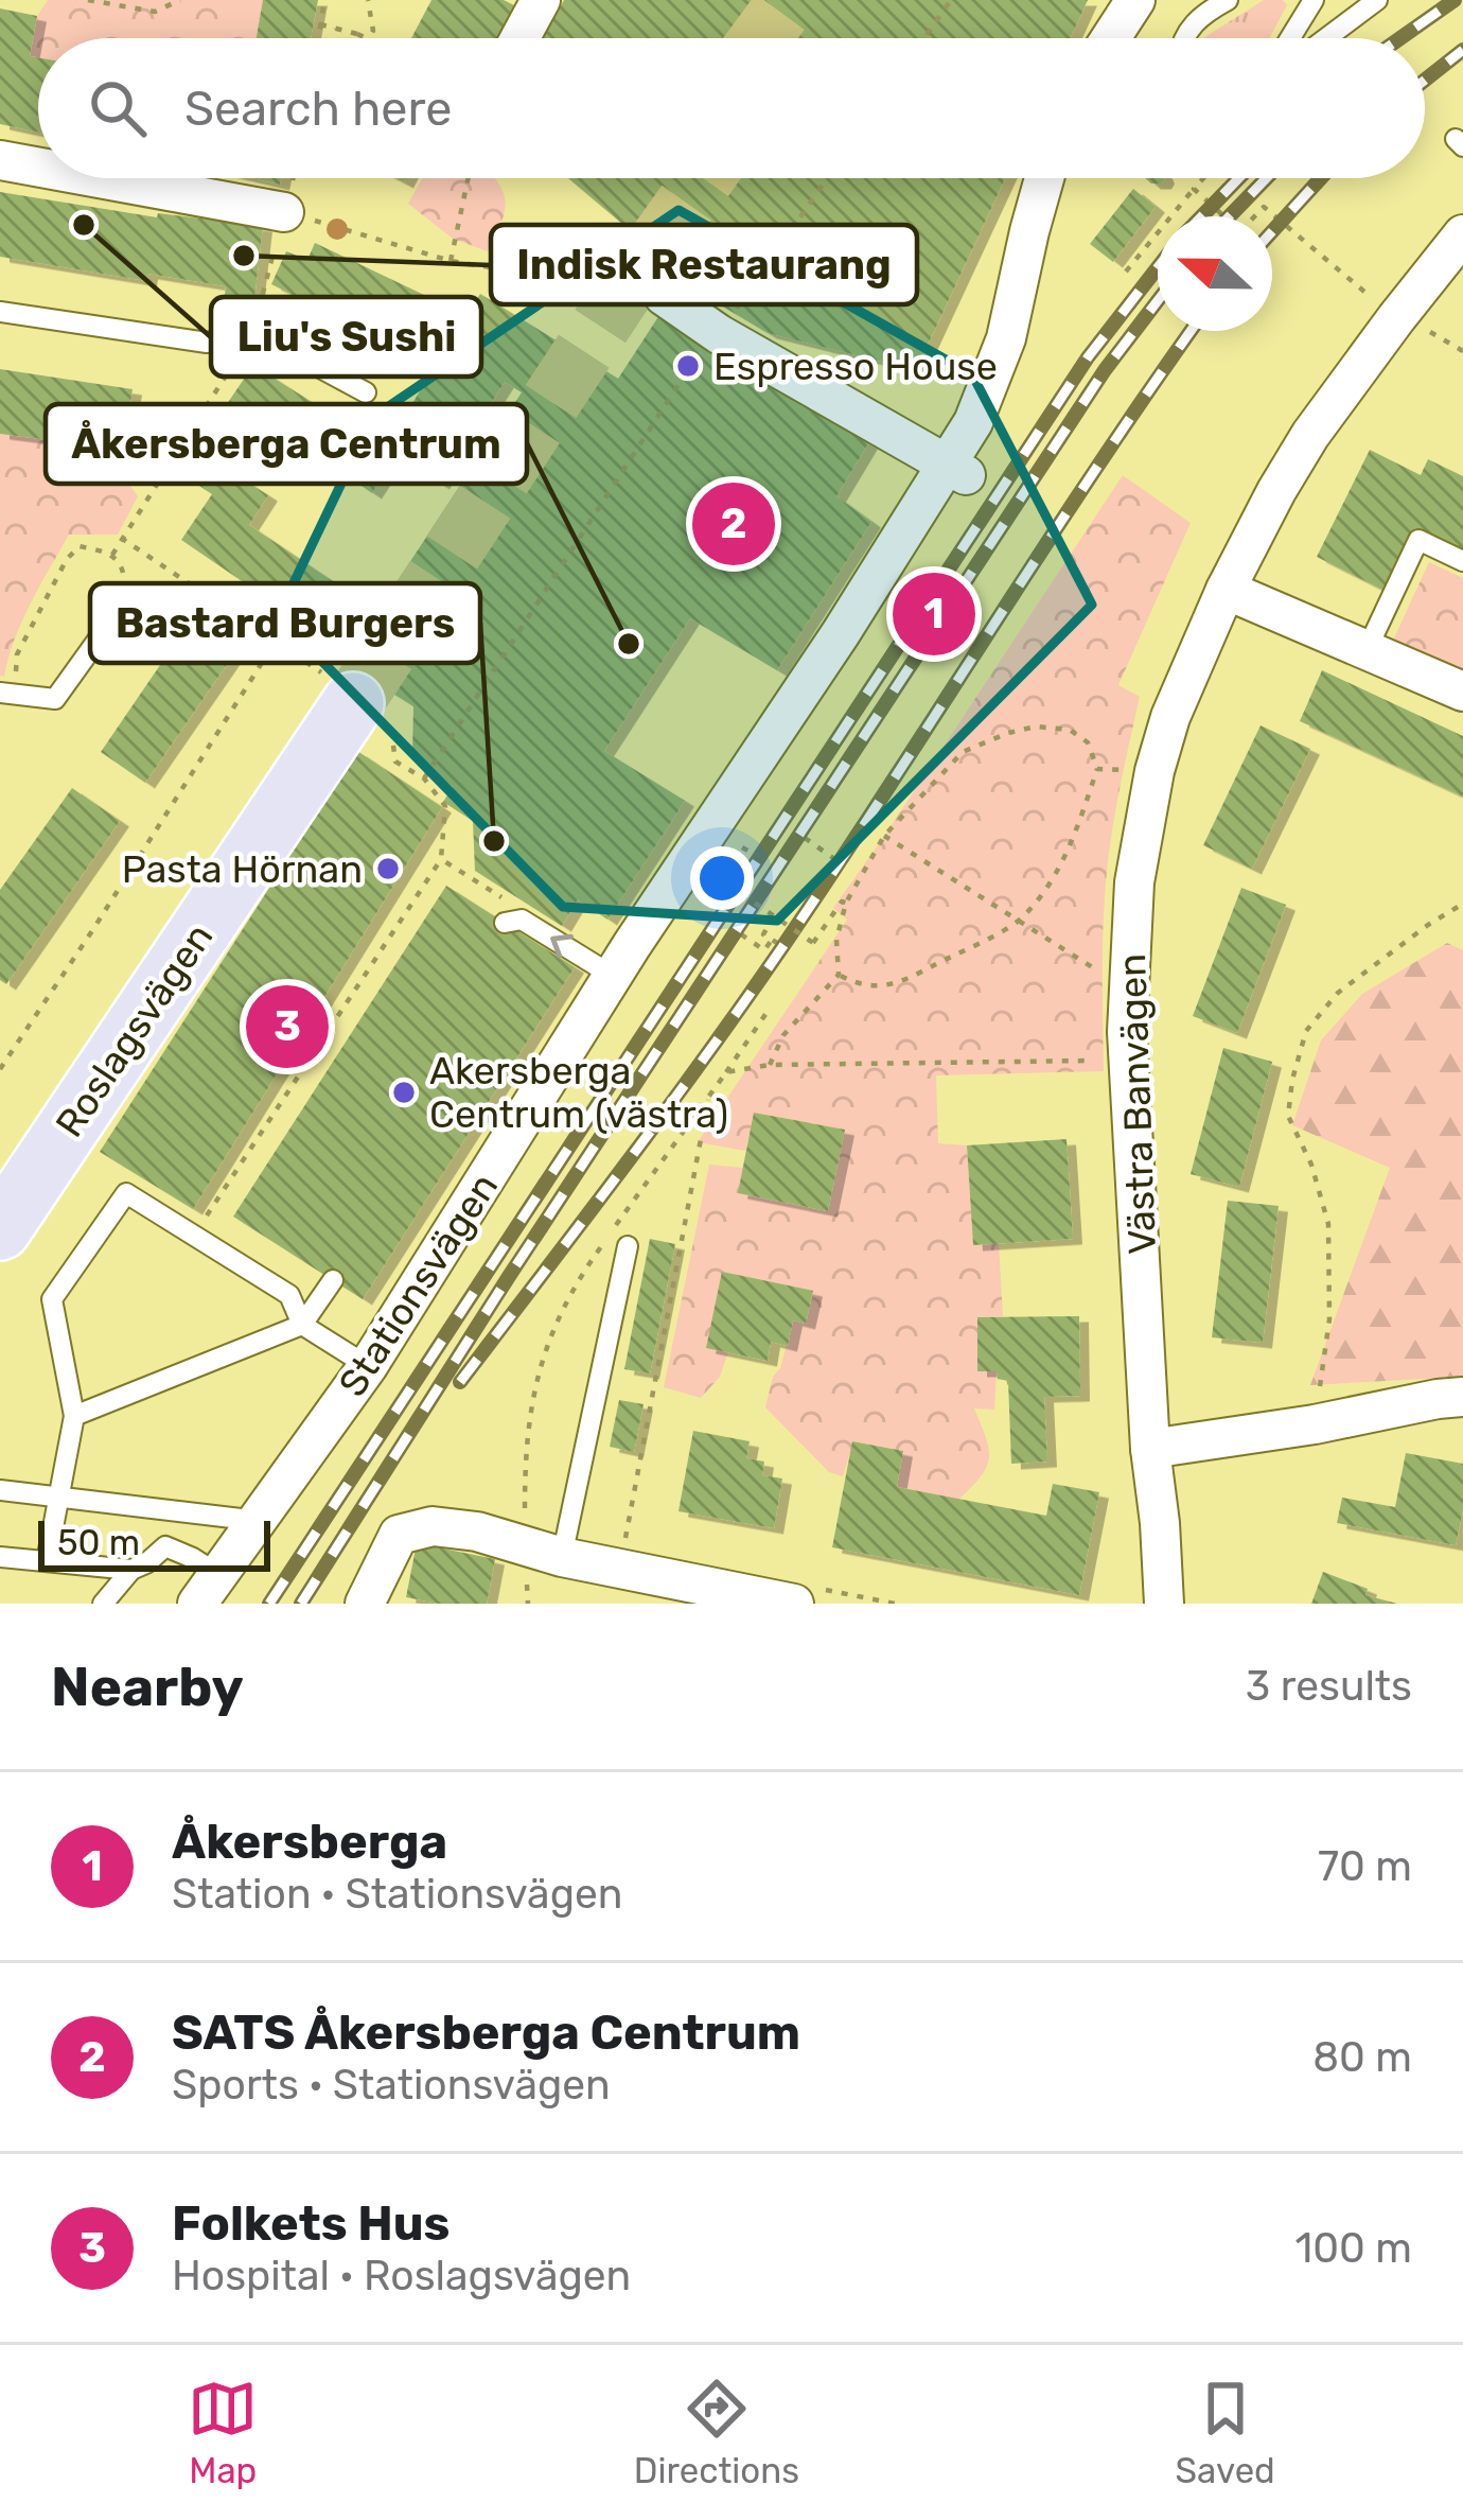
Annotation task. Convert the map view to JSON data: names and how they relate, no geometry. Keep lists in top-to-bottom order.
{
  "streets": {
    "main road": ["Roslagsvägen"],
    "street": ["Västra Banvägen", "Stationsvägen"]
  },
  "places": [
    "Liu's Sushi",
    "Indisk Restaurang",
    "Espresso House",
    "Åkersberga Centrum",
    "Bastard Burgers",
    "Pasta Hörnan",
    "Akersberga Centrum (västra)"
  ],
  "scale_bar": "50 m",
  "north": "left",
  "page": {
    "search": "Search here",
    "pins": ["2", "1", "3"],
    "scale": "50 m",
    "heading": ["Nearby", "3 results"],
    "list": [
      {
        "mark": "1",
        "name": "Åkersberga",
        "note": "Station · Stationsvägen",
        "value": "70 m"
      },
      {
        "mark": "2",
        "name": "SATS Åkersberga Centrum",
        "note": "Sports · Stationsvägen",
        "value": "80 m"
      },
      {
        "mark": "3",
        "name": "Folkets Hus",
        "note": "Hospital · Roslagsvägen",
        "value": "100 m"
      }
    ],
    "nav": ["Map", "Directions", "Saved"]
  }
}
